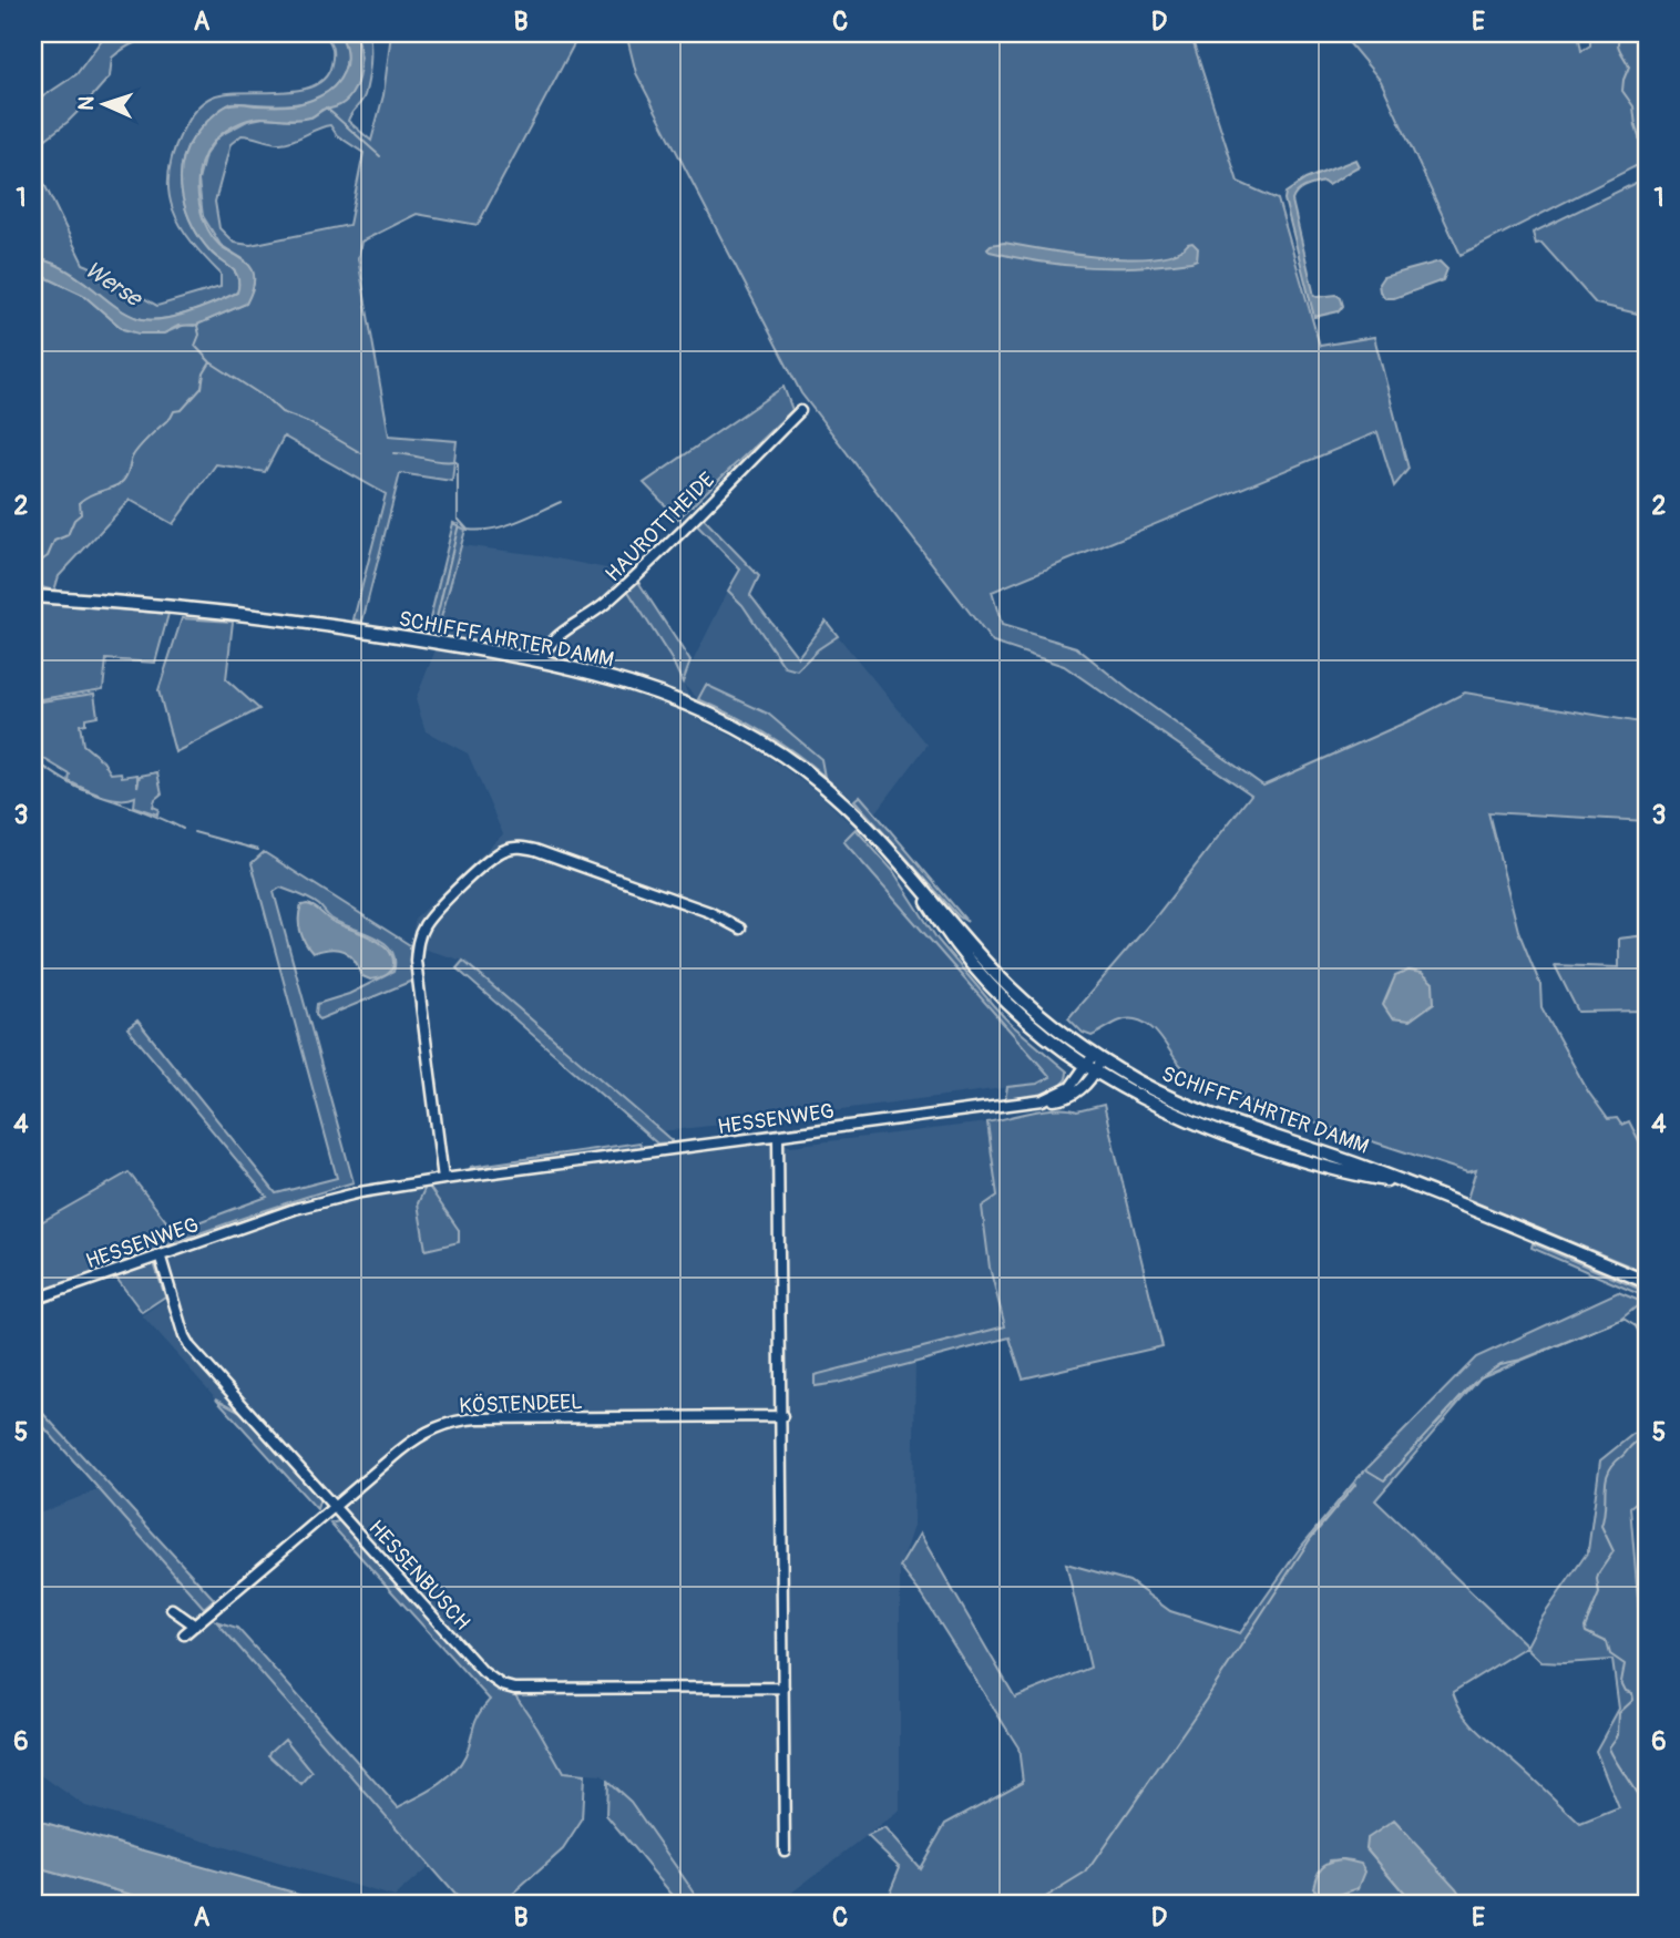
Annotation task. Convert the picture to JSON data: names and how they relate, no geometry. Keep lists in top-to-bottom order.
{
  "streets": {
    "main road": ["SCHIFFFAHRTER DAMM"],
    "street": [
      "HAUROTTHEIDE",
      "HESSENWEG",
      "KÖSTENDEEL",
      "HESSENBUSCH"
    ]
  },
  "crossings": [
    ["HAUROTTHEIDE", "SCHIFFFAHRTER DAMM"],
    ["SCHIFFFAHRTER DAMM", "HESSENWEG"],
    ["HESSENWEG", "HESSENBUSCH"],
    ["KÖSTENDEEL", "HESSENBUSCH"]
  ],
  "water": ["Werse"],
  "north": "left",
  "grid": {
    "columns": [
      "A",
      "B",
      "C",
      "D",
      "E"
    ],
    "rows": [
      "1",
      "2",
      "3",
      "4",
      "5",
      "6"
    ]
  }
}
